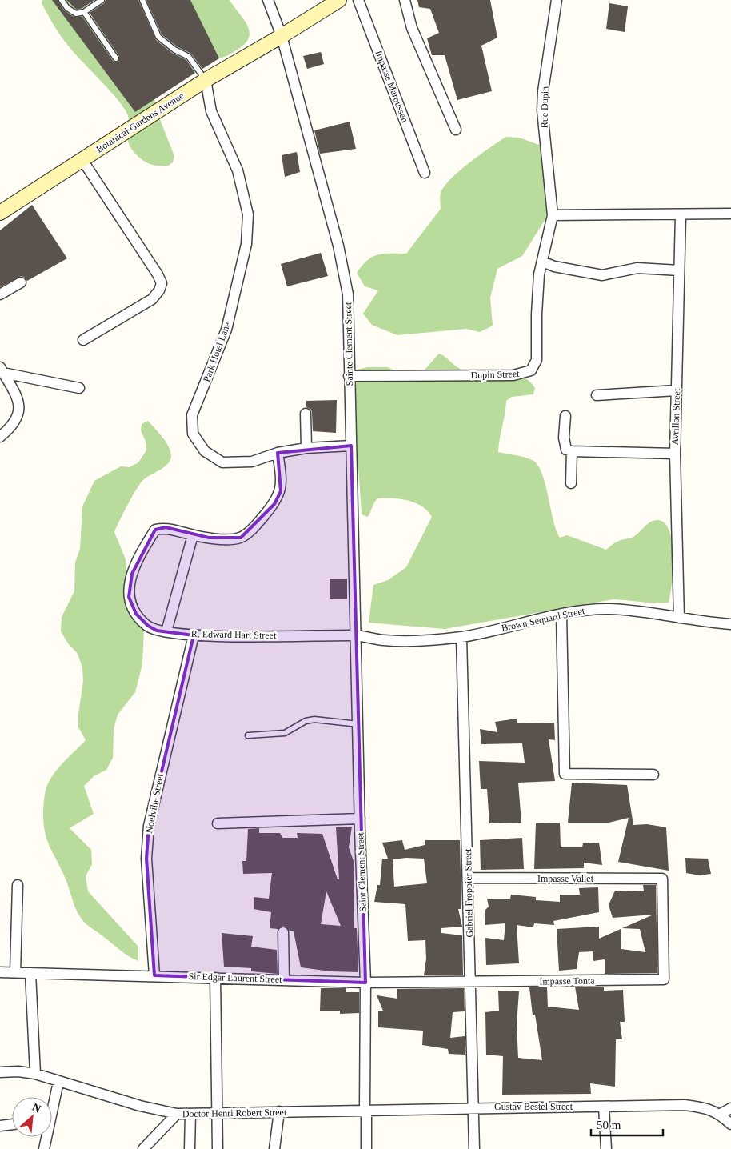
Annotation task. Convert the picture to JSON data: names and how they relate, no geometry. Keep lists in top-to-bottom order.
{
  "streets": {
    "street": [
      "Impasse Maroussen",
      "Rue Dupin",
      "Botanical Gardens Avenue",
      "Sainte Clement Street",
      "Park Hotel Lane",
      "Dupin Street",
      "Avrillon Street",
      "Brown Sequard Street",
      "R. Edward Hart Street",
      "Noelville Street",
      "Saint Clement Street",
      "Impasse Vallet",
      "Gabriel Froppier Street",
      "Sir Edgar Laurent Street",
      "Impasse Tonta",
      "Gustav Bestel Street",
      "Doctor Henri Robert Street"
    ]
  },
  "crossings": [
    ["Rue Dupin", "Dupin Street"],
    ["Botanical Gardens Avenue", "Sainte Clement Street"],
    ["Botanical Gardens Avenue", "Park Hotel Lane"],
    ["Sainte Clement Street", "Park Hotel Lane"],
    ["Sainte Clement Street", "Dupin Street"],
    ["Sainte Clement Street", "Brown Sequard Street"],
    ["Sainte Clement Street", "R. Edward Hart Street"],
    ["Sainte Clement Street", "Saint Clement Street"],
    ["Park Hotel Lane", "R. Edward Hart Street"],
    ["Avrillon Street", "Brown Sequard Street"],
    ["Brown Sequard Street", "R. Edward Hart Street"],
    ["Brown Sequard Street", "Saint Clement Street"],
    ["Brown Sequard Street", "Gabriel Froppier Street"],
    ["R. Edward Hart Street", "Noelville Street"],
    ["R. Edward Hart Street", "Saint Clement Street"],
    ["Noelville Street", "Sir Edgar Laurent Street"],
    ["Saint Clement Street", "Sir Edgar Laurent Street"],
    ["Saint Clement Street", "Doctor Henri Robert Street"],
    ["Impasse Vallet", "Gabriel Froppier Street"],
    ["Impasse Vallet", "Impasse Tonta"],
    ["Gabriel Froppier Street", "Sir Edgar Laurent Street"],
    ["Gabriel Froppier Street", "Impasse Tonta"],
    ["Gabriel Froppier Street", "Gustav Bestel Street"],
    ["Gabriel Froppier Street", "Doctor Henri Robert Street"],
    ["Sir Edgar Laurent Street", "Impasse Tonta"],
    ["Gustav Bestel Street", "Doctor Henri Robert Street"]
  ],
  "scale_bar": "50 m",
  "north": "top right"
}
